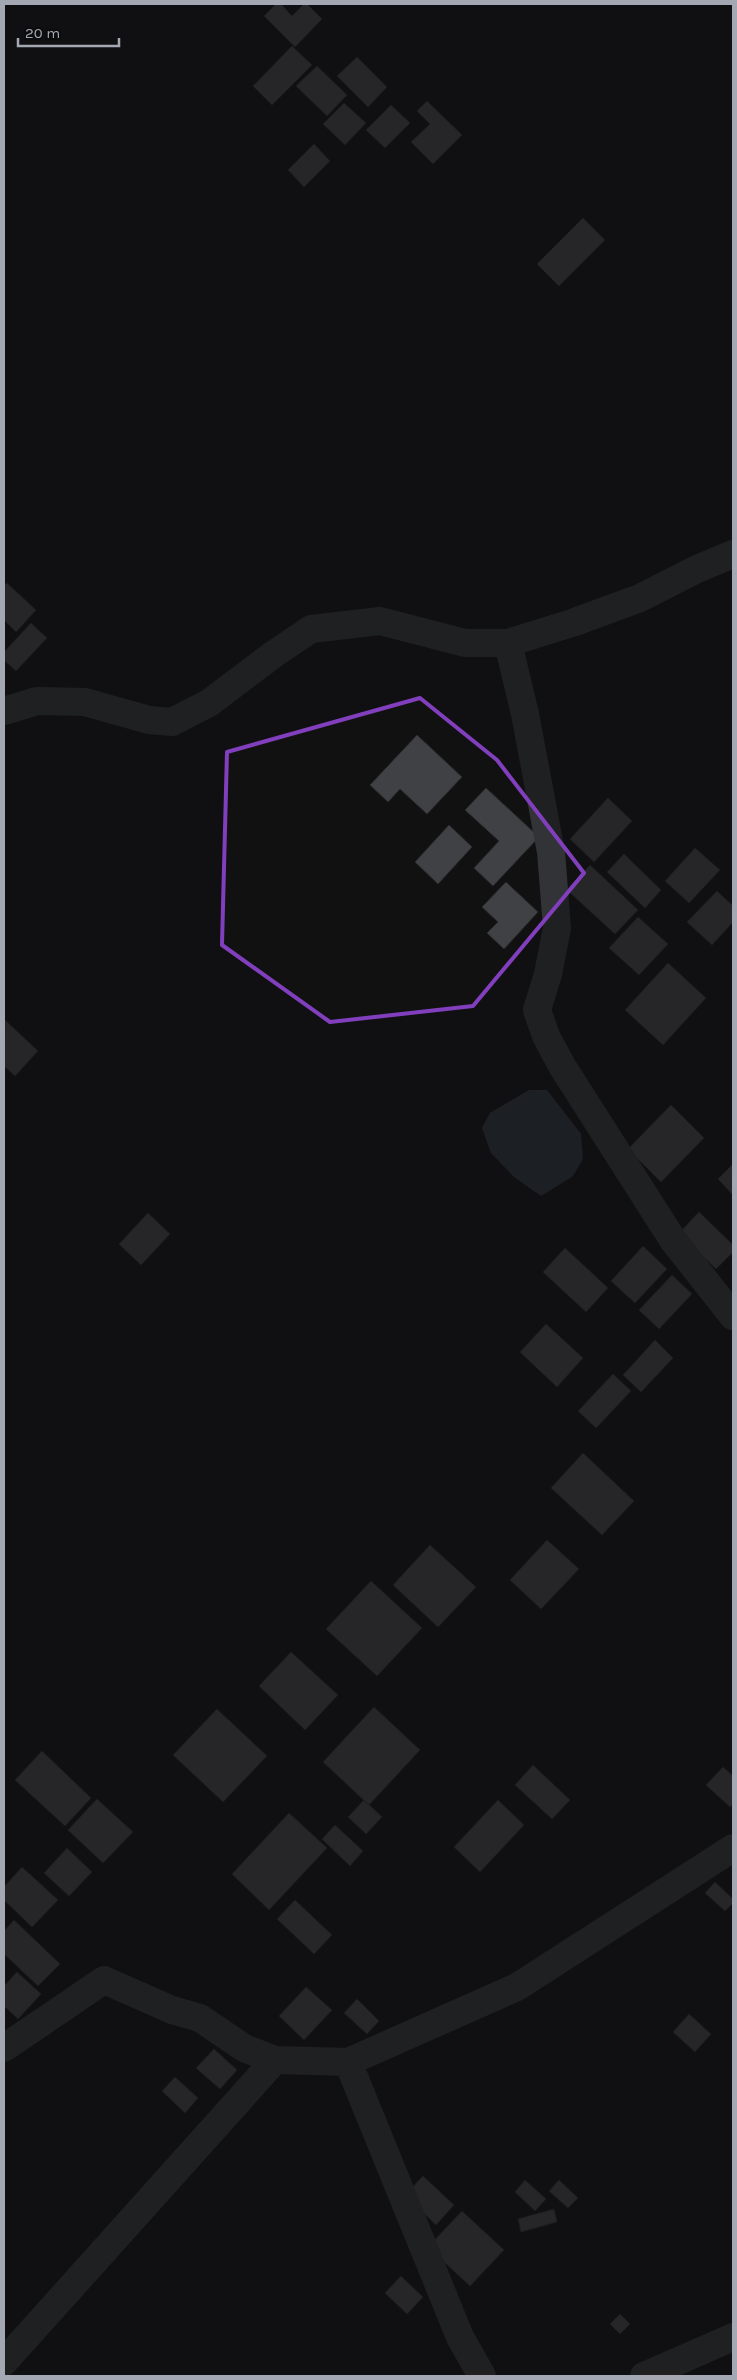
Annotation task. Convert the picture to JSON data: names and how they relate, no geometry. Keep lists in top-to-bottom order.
{
  "scale_bar": "20 m"
}
